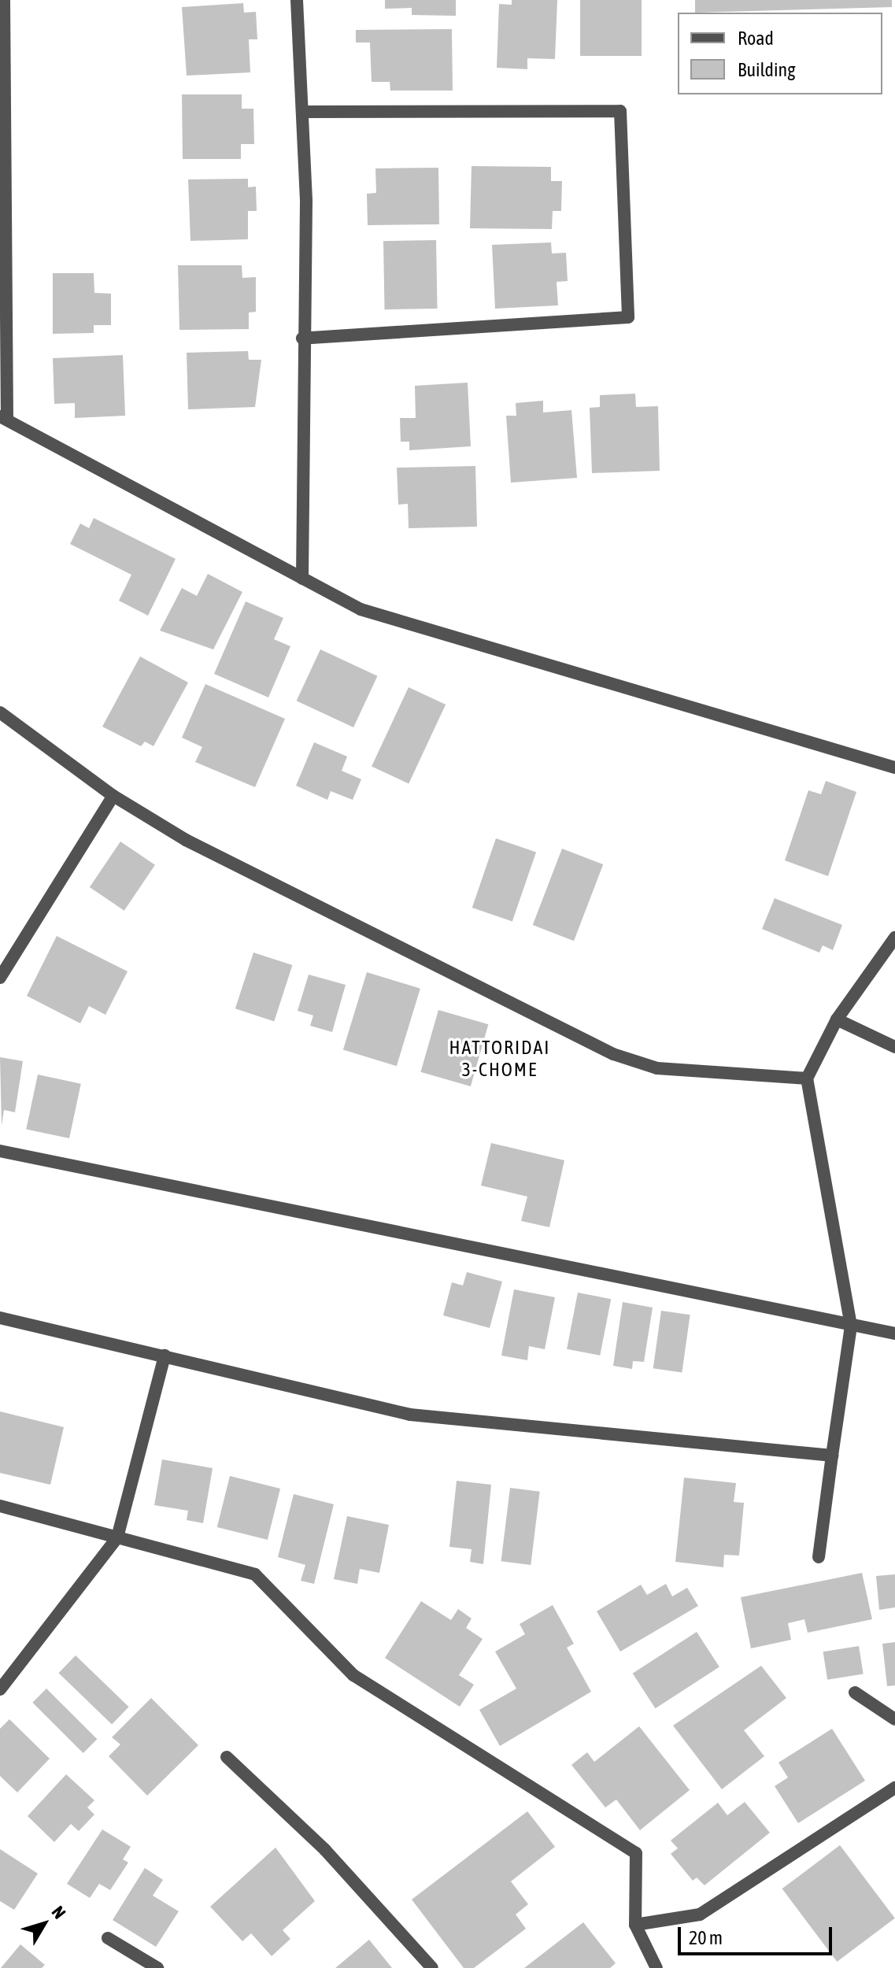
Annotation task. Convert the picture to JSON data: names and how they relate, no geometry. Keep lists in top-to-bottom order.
{
  "districts": ["HATTORIDAI 3-CHOME"],
  "legend": ["Road", "Building"],
  "scale_bar": "20 m",
  "north": "top right"
}
